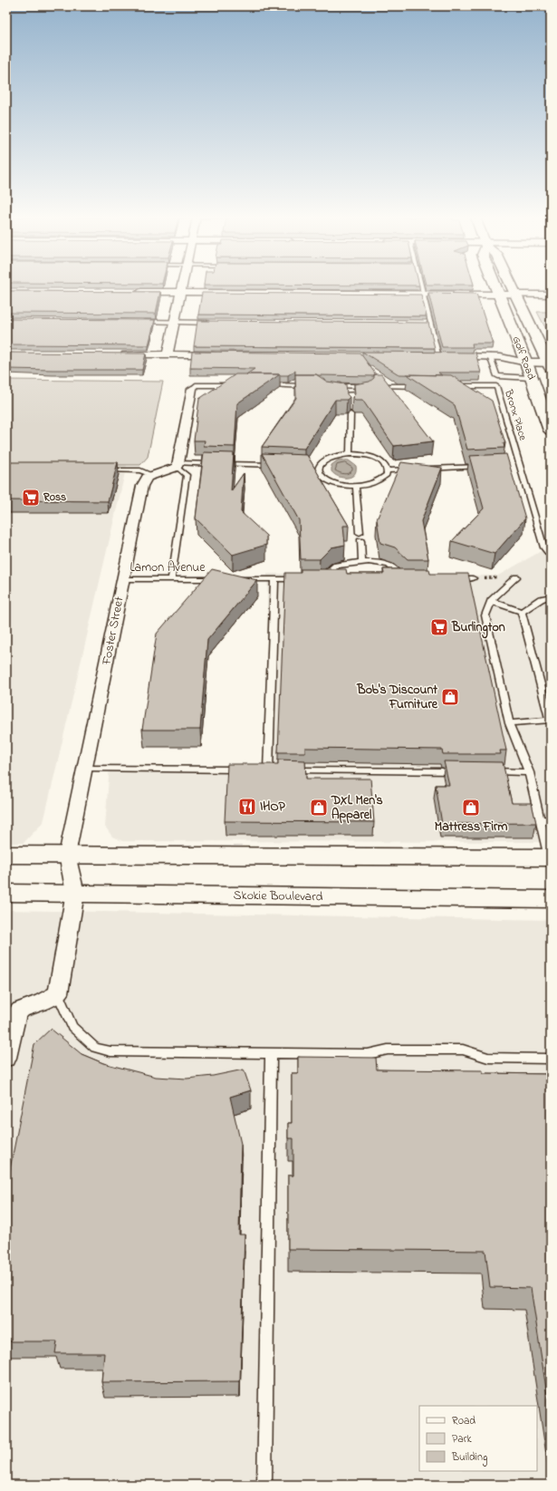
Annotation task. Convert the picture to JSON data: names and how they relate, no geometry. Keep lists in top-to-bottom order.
{
  "streets": {
    "main road": ["Golf Road", "Skokie Boulevard"],
    "street": ["Foster Street"],
    "lane": ["Bronx Place", "Lamon Avenue"]
  },
  "crossings": [
    ["Lamon Avenue", "Foster Street"],
    ["Foster Street", "Skokie Boulevard"]
  ],
  "places": {
    "supermarket": ["Ross", "Burlington"],
    "shop": ["Bob's Discount Furniture", "DXL Men's Apparel", "Mattress Firm"],
    "restaurant": ["IHOP"]
  },
  "legend": ["Road", "Park", "Building"]
}
